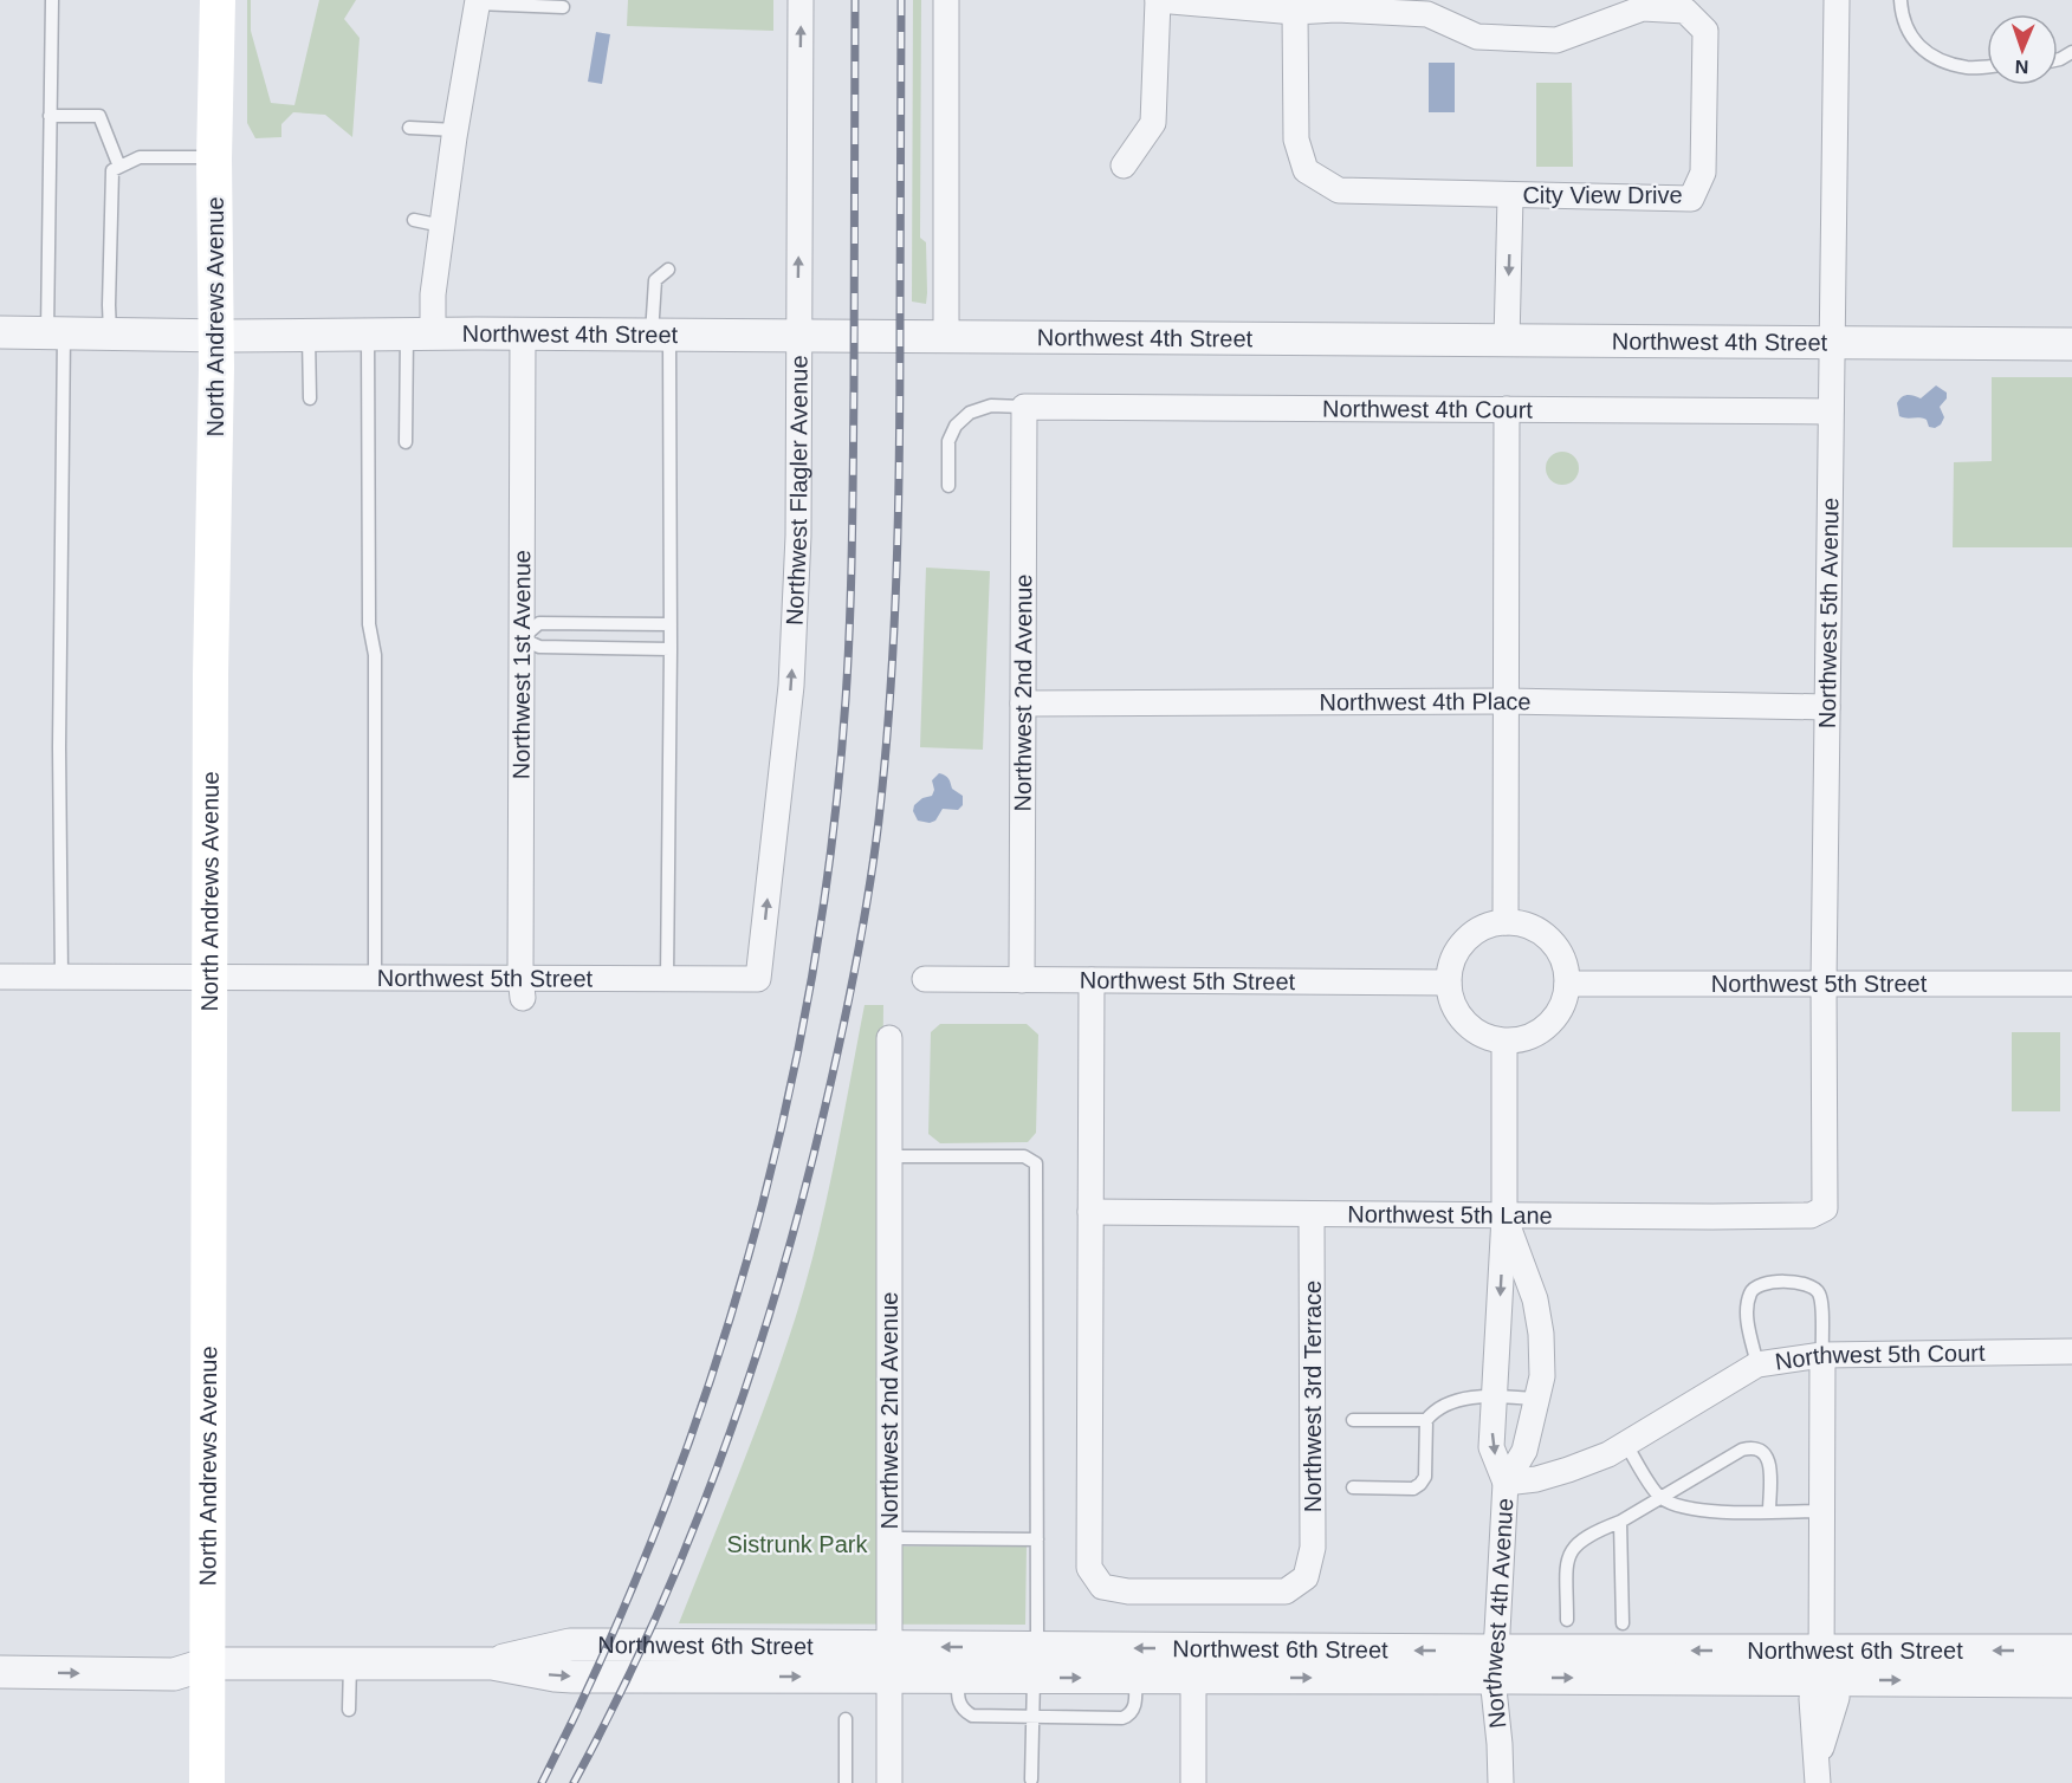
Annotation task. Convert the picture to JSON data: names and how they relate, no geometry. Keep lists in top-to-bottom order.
{
  "streets": {
    "main road": ["North Andrews Avenue"],
    "street": [
      "City View Drive",
      "Northwest 4th Street",
      "Northwest 4th Court",
      "Northwest Flagler Avenue",
      "Northwest 5th Avenue",
      "Northwest 1st Avenue",
      "Northwest 2nd Avenue",
      "Northwest 4th Place",
      "Northwest 5th Street",
      "Northwest 5th Lane",
      "Northwest 5th Court",
      "Northwest 3rd Terrace",
      "Northwest 4th Avenue",
      "Northwest 6th Street"
    ]
  },
  "crossings": [
    ["City View Drive", "Northwest 4th Street"],
    ["North Andrews Avenue", "Northwest 4th Street"],
    ["North Andrews Avenue", "Northwest 5th Street"],
    ["North Andrews Avenue", "Northwest 6th Street"],
    ["Northwest 4th Street", "Northwest Flagler Avenue"],
    ["Northwest 4th Street", "Northwest 5th Avenue"],
    ["Northwest 4th Street", "Northwest 1st Avenue"],
    ["Northwest 4th Court", "Northwest 5th Avenue"],
    ["Northwest 4th Court", "Northwest 2nd Avenue"],
    ["Northwest Flagler Avenue", "Northwest 5th Street"],
    ["Northwest 5th Avenue", "Northwest 4th Place"],
    ["Northwest 5th Avenue", "Northwest 5th Street"],
    ["Northwest 5th Avenue", "Northwest 5th Lane"],
    ["Northwest 1st Avenue", "Northwest 5th Street"],
    ["Northwest 2nd Avenue", "Northwest 4th Place"],
    ["Northwest 2nd Avenue", "Northwest 5th Street"],
    ["Northwest 2nd Avenue", "Northwest 6th Street"],
    ["Northwest 5th Street", "Northwest 4th Avenue"],
    ["Northwest 5th Lane", "Northwest 3rd Terrace"],
    ["Northwest 5th Lane", "Northwest 4th Avenue"],
    ["Northwest 5th Court", "Northwest 4th Avenue"],
    ["Northwest 4th Avenue", "Northwest 6th Street"]
  ],
  "parks": ["Sistrunk Park"],
  "north": "bottom"
}
